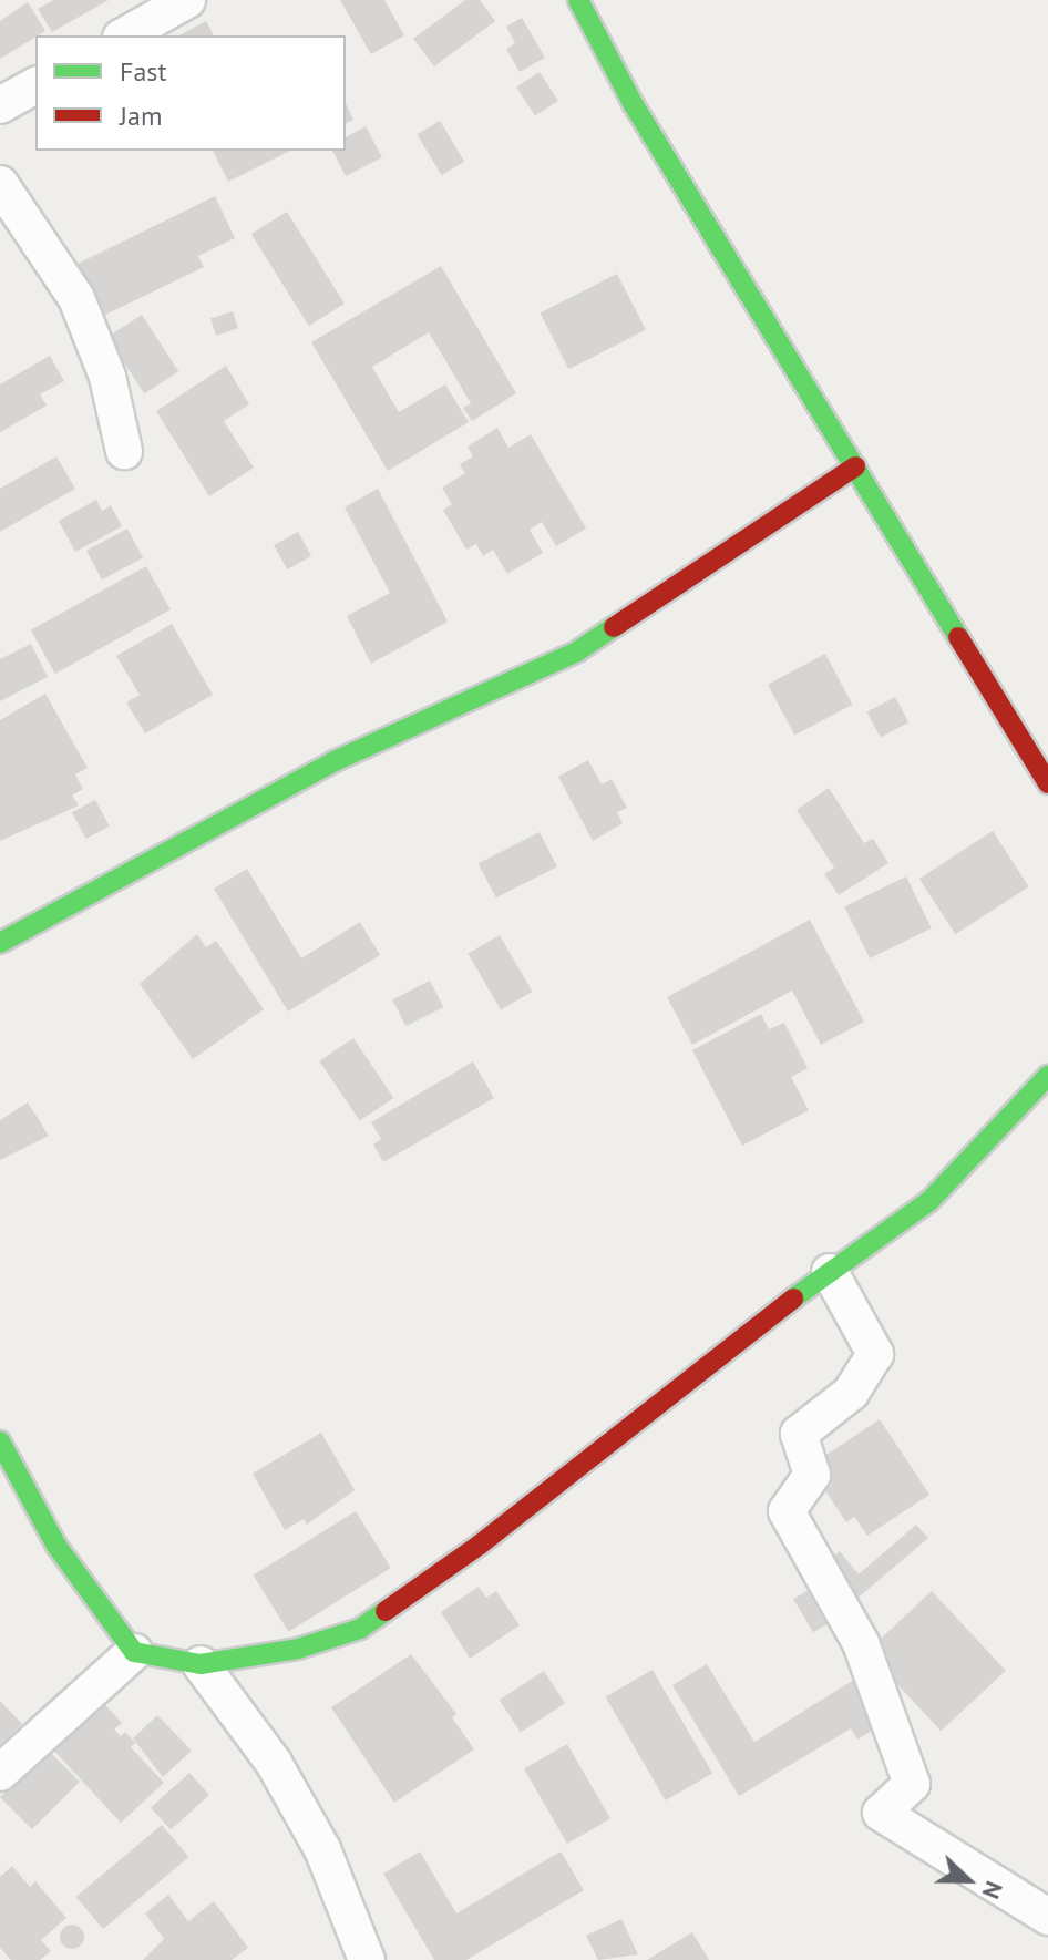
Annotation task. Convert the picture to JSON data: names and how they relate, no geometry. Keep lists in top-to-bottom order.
{
  "legend": ["Fast", "Jam"],
  "north": "right"
}
